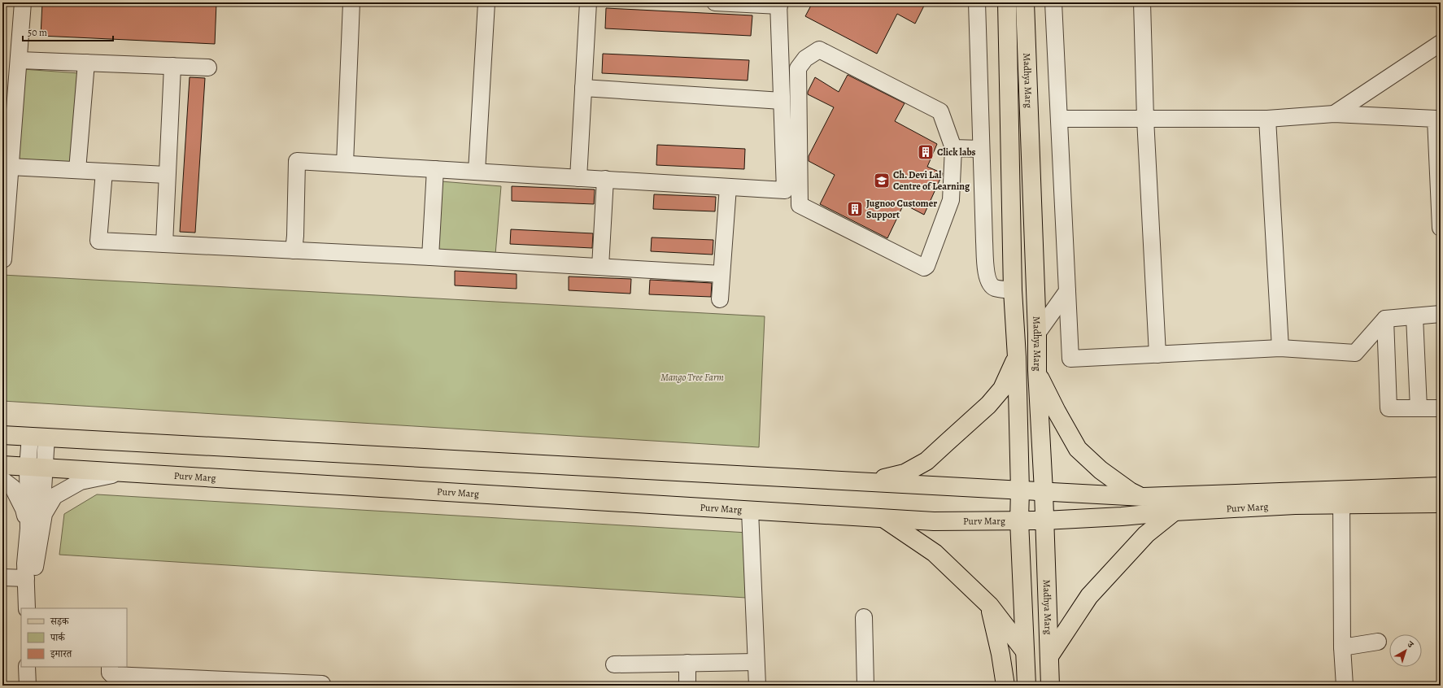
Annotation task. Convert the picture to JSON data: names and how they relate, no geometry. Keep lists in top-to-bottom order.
{
  "streets": {
    "main road": ["Madhya Marg", "Purv Marg"]
  },
  "crossings": [
    ["Madhya Marg", "Purv Marg"]
  ],
  "parks": ["Mango Tree Farm"],
  "places": {
    "building": ["Click labs", "Jugnoo Customer Support"],
    "school or university": ["Ch. Devi Lal Centre of Learning"]
  },
  "legend": ["सड़क", "पार्क", "इमारत"],
  "scale_bar": "50 m",
  "north": "top right"
}
